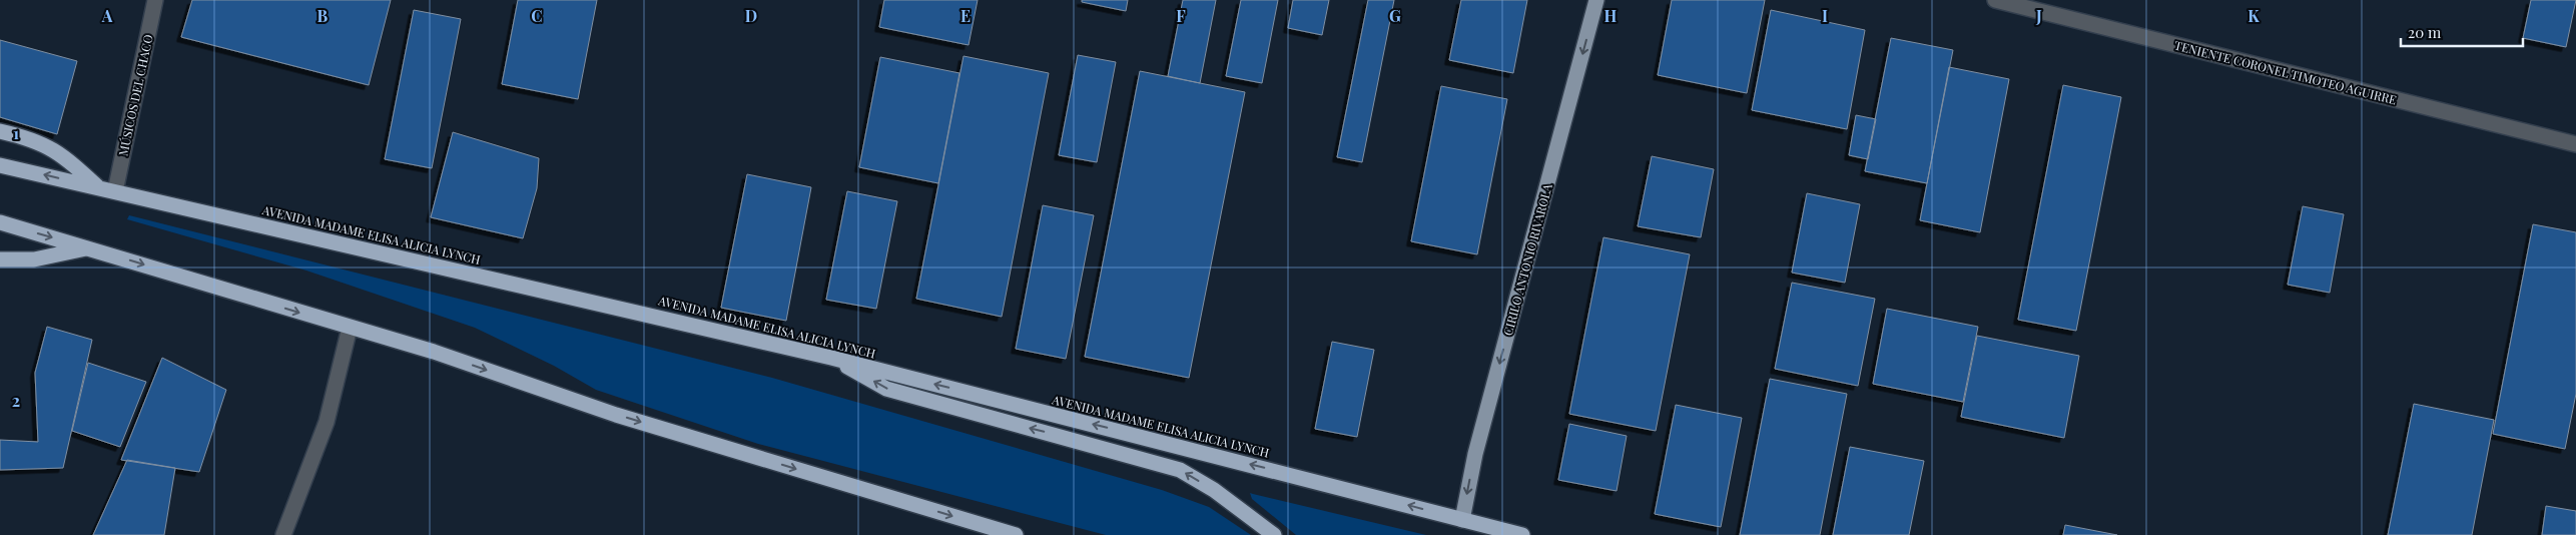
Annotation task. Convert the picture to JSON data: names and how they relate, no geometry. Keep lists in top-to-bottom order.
{
  "streets": {
    "highway": ["AVENIDA MADAME ELISA ALICIA LYNCH"],
    "main road": ["CIRILO ANTONIO RIVAROLA"],
    "street": ["TENIENTE CORONEL TIMOTEO AGUIRRE", "MÚSICOS DEL CHACO"]
  },
  "crossings": [
    ["MÚSICOS DEL CHACO", "AVENIDA MADAME ELISA ALICIA LYNCH"],
    ["AVENIDA MADAME ELISA ALICIA LYNCH", "CIRILO ANTONIO RIVAROLA"]
  ],
  "one_way": ["CIRILO ANTONIO RIVAROLA"],
  "scale_bar": "20 m",
  "grid": {
    "columns": [
      "A",
      "B",
      "C",
      "D",
      "E",
      "F",
      "G",
      "H",
      "I",
      "J",
      "K"
    ],
    "rows": ["1", "2"]
  }
}
